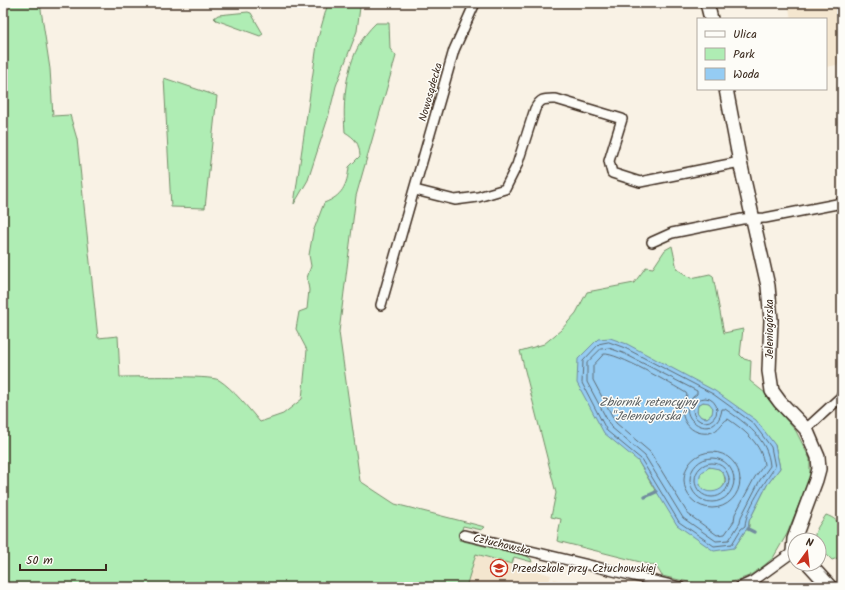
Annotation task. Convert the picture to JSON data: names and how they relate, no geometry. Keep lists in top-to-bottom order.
{
  "streets": {
    "street": ["Nowosądecka", "Jeleniogórska", "Człuchowska"]
  },
  "water": ["Zbiornik retencyjny \"Jeleniogórska\""],
  "places": {
    "school or university": ["Przedszkole przy Człuchowskiej"]
  },
  "legend": ["Ulica", "Park", "Woda"],
  "scale_bar": "50 m",
  "north": "top"
}
